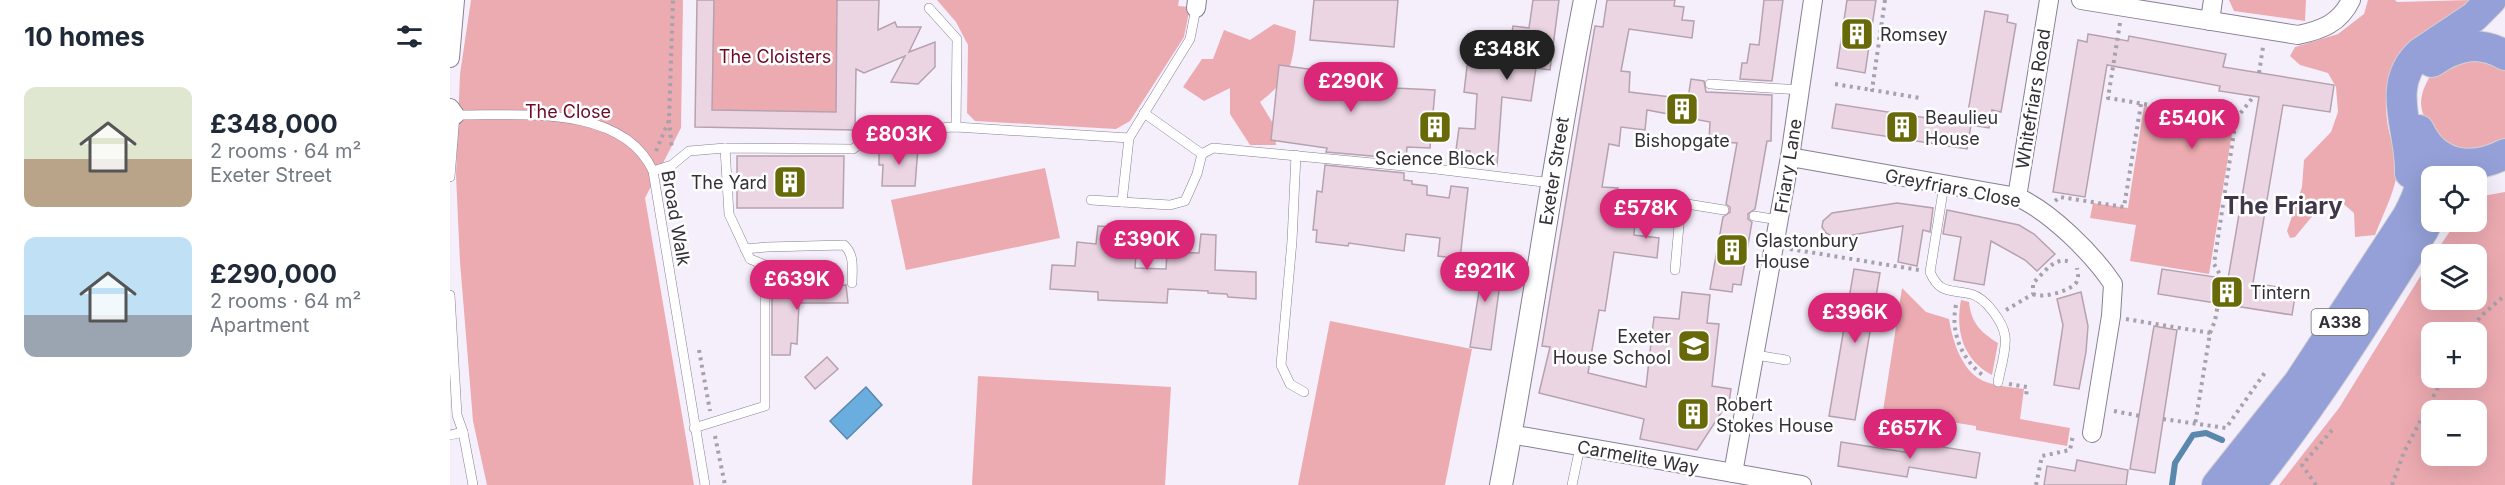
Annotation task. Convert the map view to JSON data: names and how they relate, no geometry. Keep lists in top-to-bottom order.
{
  "streets": {
    "highway": ["A338"],
    "street": [
      "Whitefriars Road",
      "Friary Lane",
      "Exeter Street",
      "Greyfriars Close",
      "Carmelite Way"
    ],
    "lane": ["Broad Walk"]
  },
  "crossings": [
    ["Whitefriars Road", "Greyfriars Close"],
    ["Friary Lane", "Greyfriars Close"],
    ["Friary Lane", "Carmelite Way"],
    ["Exeter Street", "Carmelite Way"]
  ],
  "districts": ["The Friary"],
  "parks": ["The Cloisters", "The Close"],
  "places": {
    "building": [
      "Romsey",
      "Bishopgate",
      "Science Block",
      "Beaulieu House",
      "The Yard",
      "Glastonbury House",
      "Tintern",
      "Robert Stokes House"
    ],
    "school or university": ["Exeter House School"]
  },
  "page": {
    "heading": "10 homes",
    "price": [
      "£348K",
      "£290K",
      "£540K",
      "£803K",
      "£578K",
      "£390K",
      "£921K",
      "£639K",
      "£396K",
      "£657K"
    ],
    "list": [
      {
        "name": "£348,000",
        "note": "2 rooms · 64 m² · Exeter Street"
      },
      {
        "name": "£290,000",
        "note": "2 rooms · 64 m² · Apartment"
      }
    ],
    "map_buttons": ["+", "−"]
  }
}
